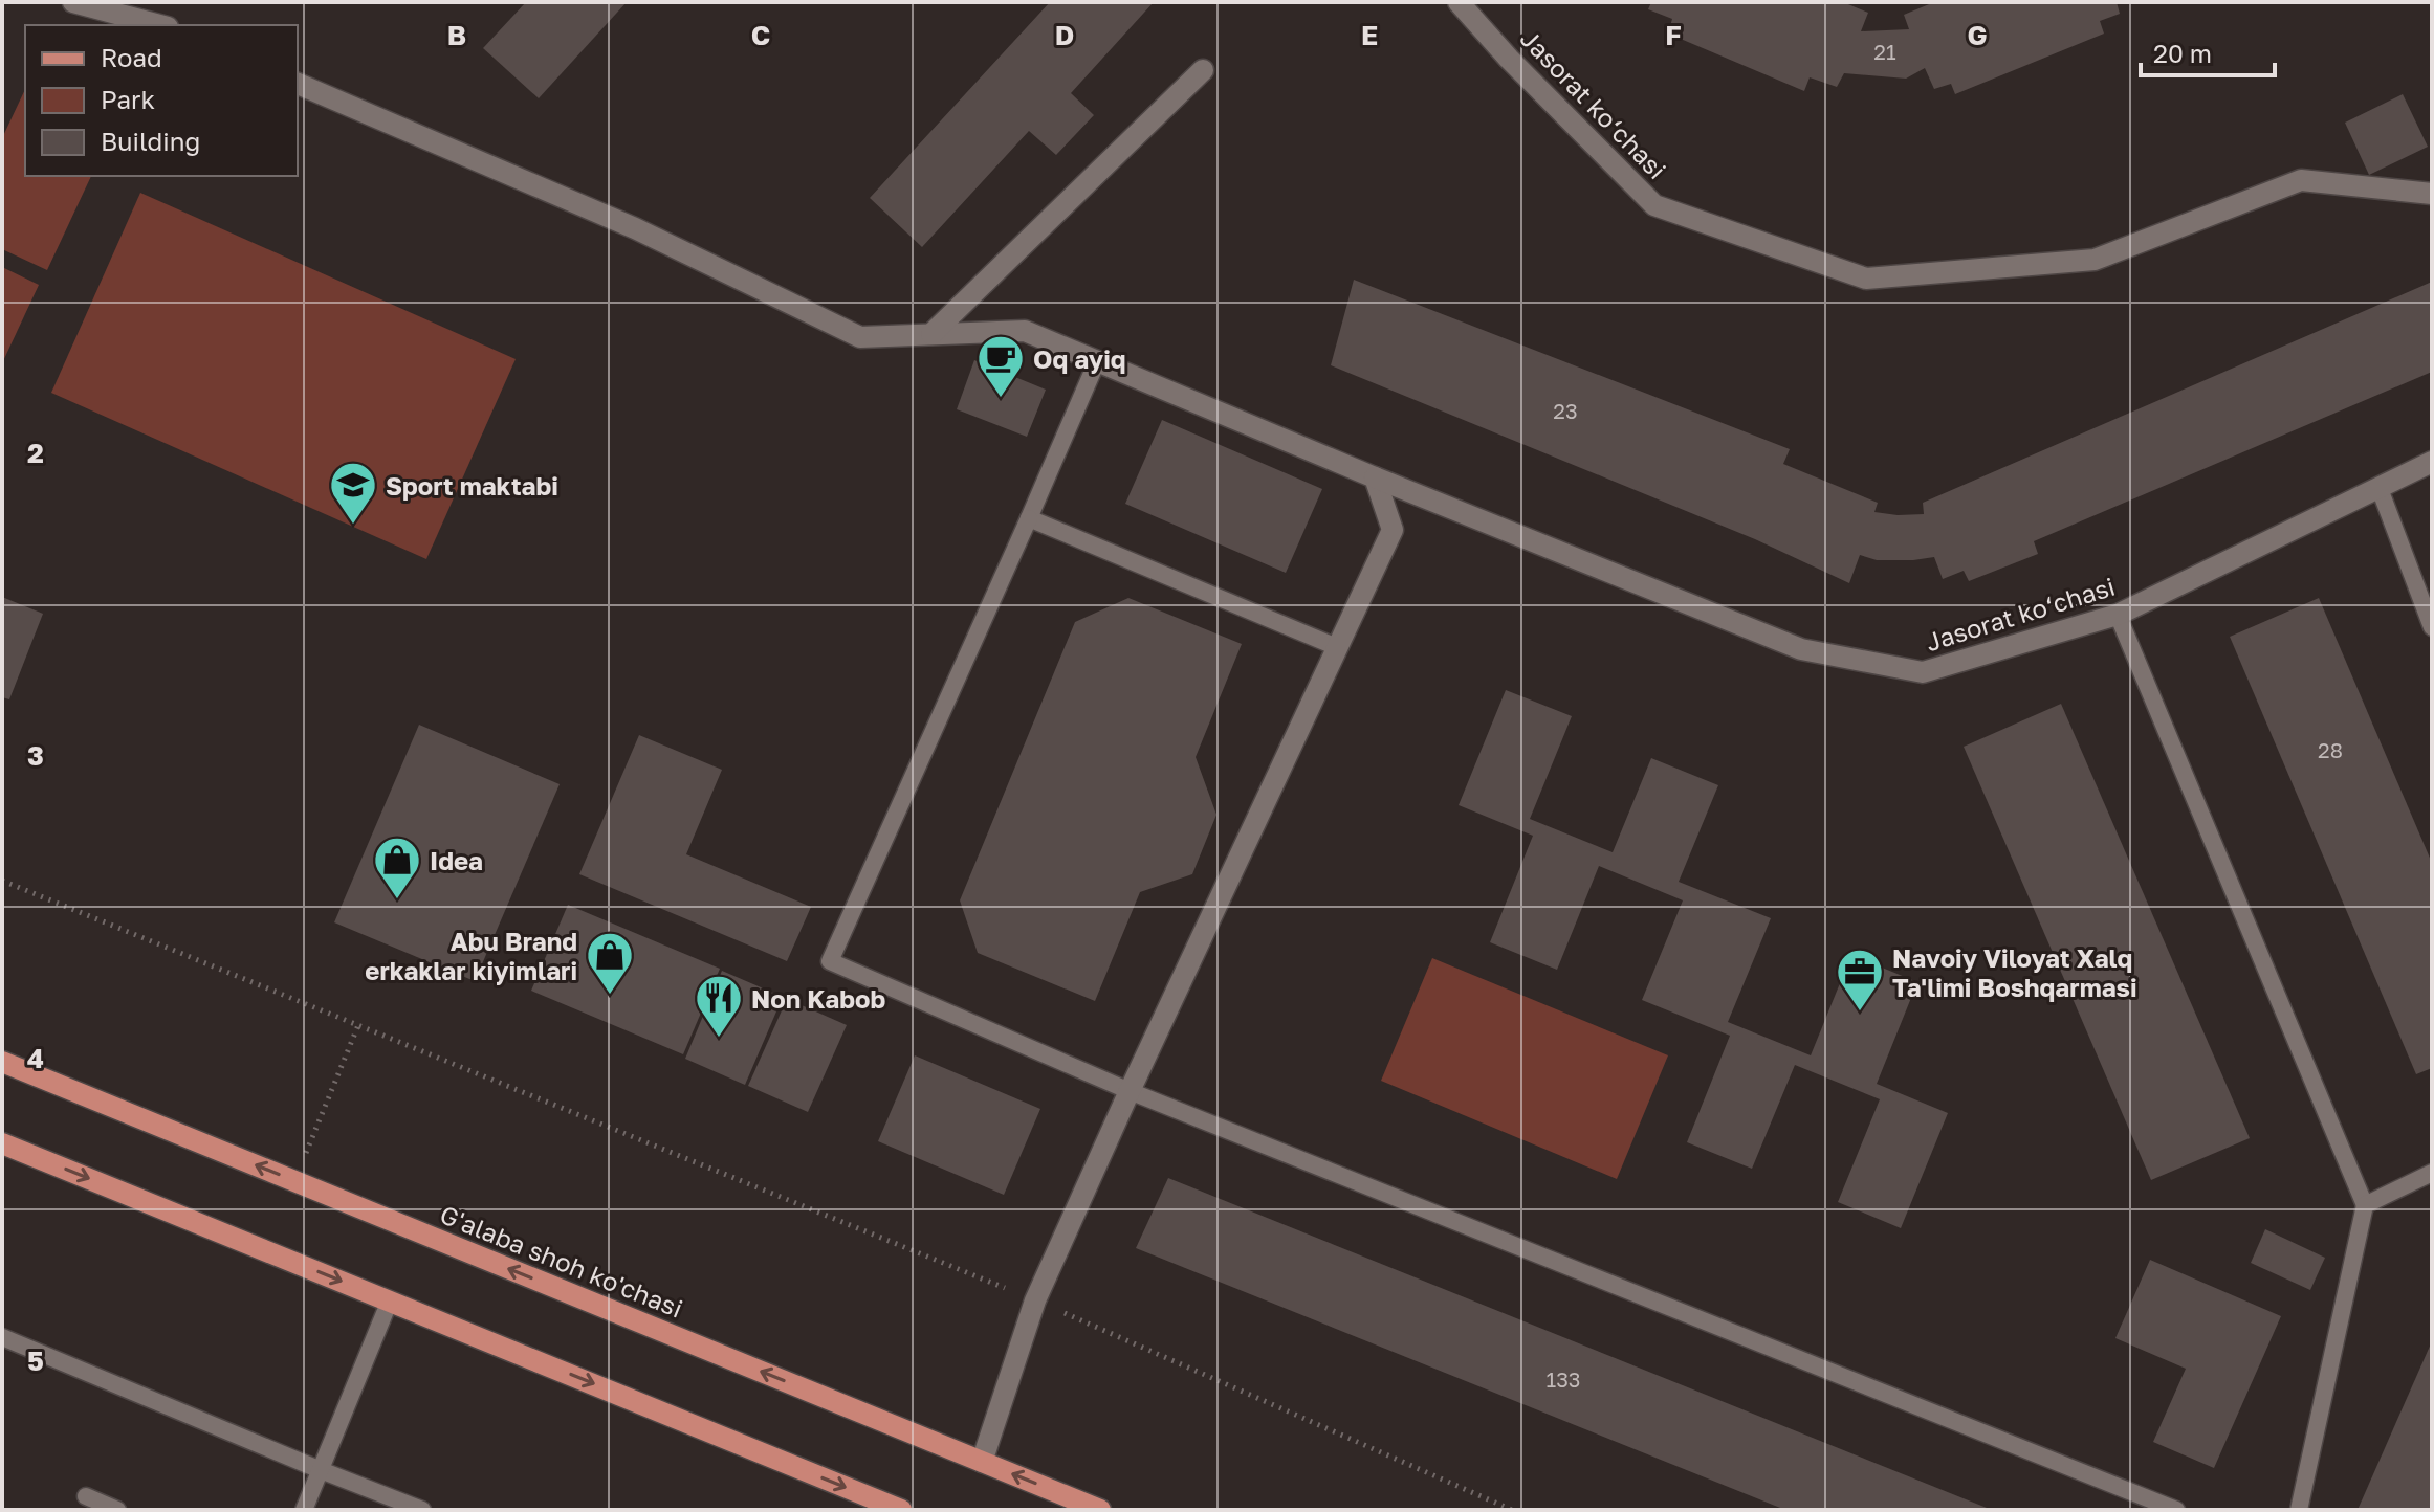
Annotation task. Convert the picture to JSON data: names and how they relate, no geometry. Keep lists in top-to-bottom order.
{
  "streets": {
    "main road": ["G'alaba shoh ko'chasi"],
    "street": ["Jasorat ko‘chasi"]
  },
  "places": {
    "cafe": ["Oq ayiq"],
    "school or university": ["Sport maktabi"],
    "shop": ["Idea", "Abu Brand erkaklar kiyimlari"],
    "office": ["Navoiy Viloyat Xalq Ta'limi Boshqarmasi"],
    "restaurant": ["Non Kabob"]
  },
  "house_numbers": [
    "21",
    "23",
    "28",
    "133"
  ],
  "legend": ["Road", "Park", "Building"],
  "scale_bar": "20 m",
  "grid": {
    "columns": [
      "B",
      "C",
      "D",
      "E",
      "F",
      "G"
    ],
    "rows": [
      "2",
      "3",
      "4",
      "5"
    ]
  }
}
